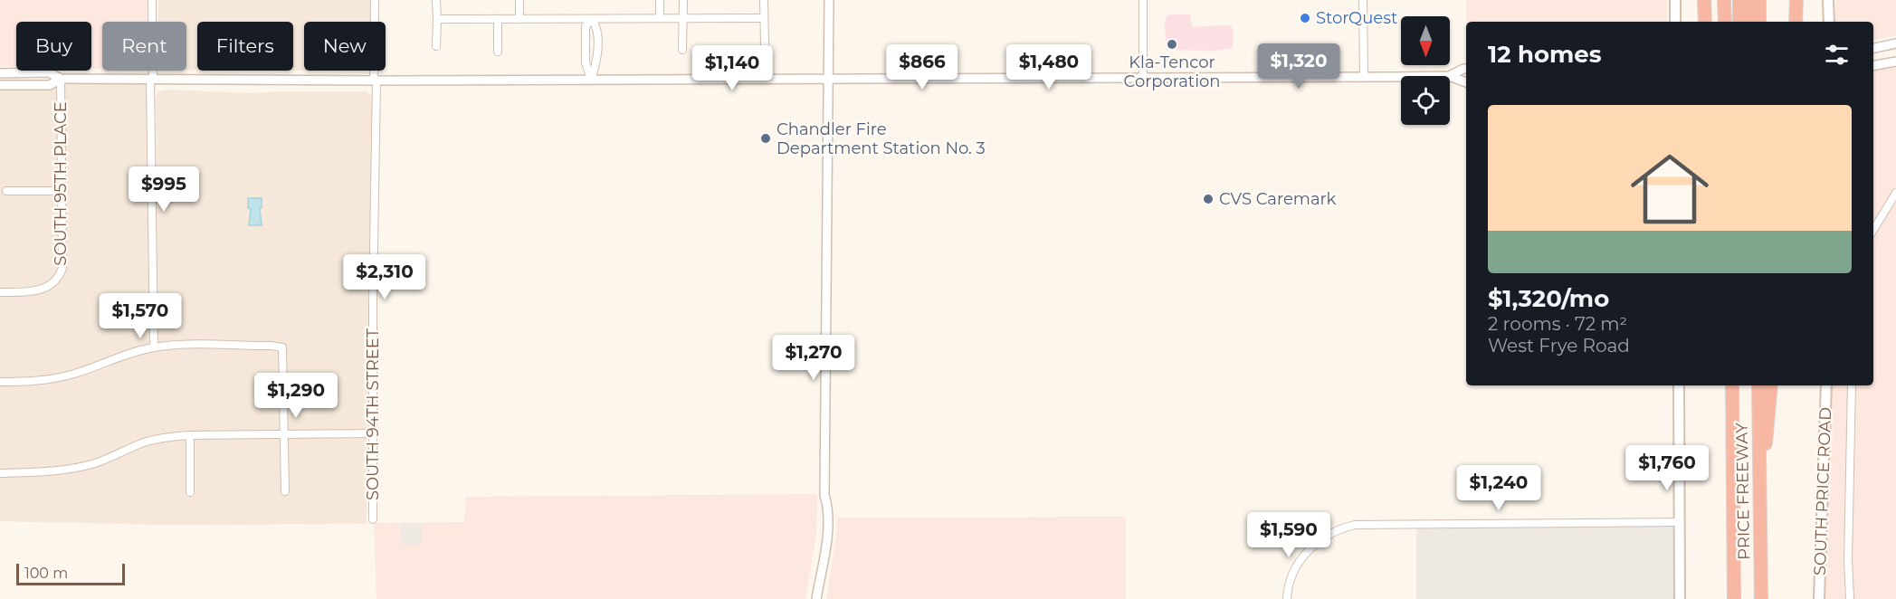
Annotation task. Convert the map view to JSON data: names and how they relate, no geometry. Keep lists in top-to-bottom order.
{
  "streets": {
    "highway": ["PRICE FREEWAY"],
    "main road": ["SOUTH PRICE ROAD"],
    "street": ["SOUTH 95TH PLACE", "SOUTH 94TH STREET"]
  },
  "places": [
    "StorQuest",
    "Kla-Tencor Corporation",
    "Chandler Fire Department Station No. 3",
    "CVS Caremark"
  ],
  "scale_bar": "100 m",
  "north": "bottom",
  "page": {
    "chip": [
      "Buy",
      "Rent",
      "Filters",
      "New"
    ],
    "heading": "12 homes",
    "price": [
      "$1,320",
      "$866",
      "$1,480",
      "$1,140",
      "$995",
      "$2,310",
      "$1,570",
      "$1,270",
      "$1,290",
      "$1,760",
      "$1,240",
      "$1,590"
    ],
    "list": [
      {
        "name": "$1,320/mo",
        "note": "2 rooms · 72 m² · West Frye Road"
      }
    ],
    "scale": "100 m"
  }
}
